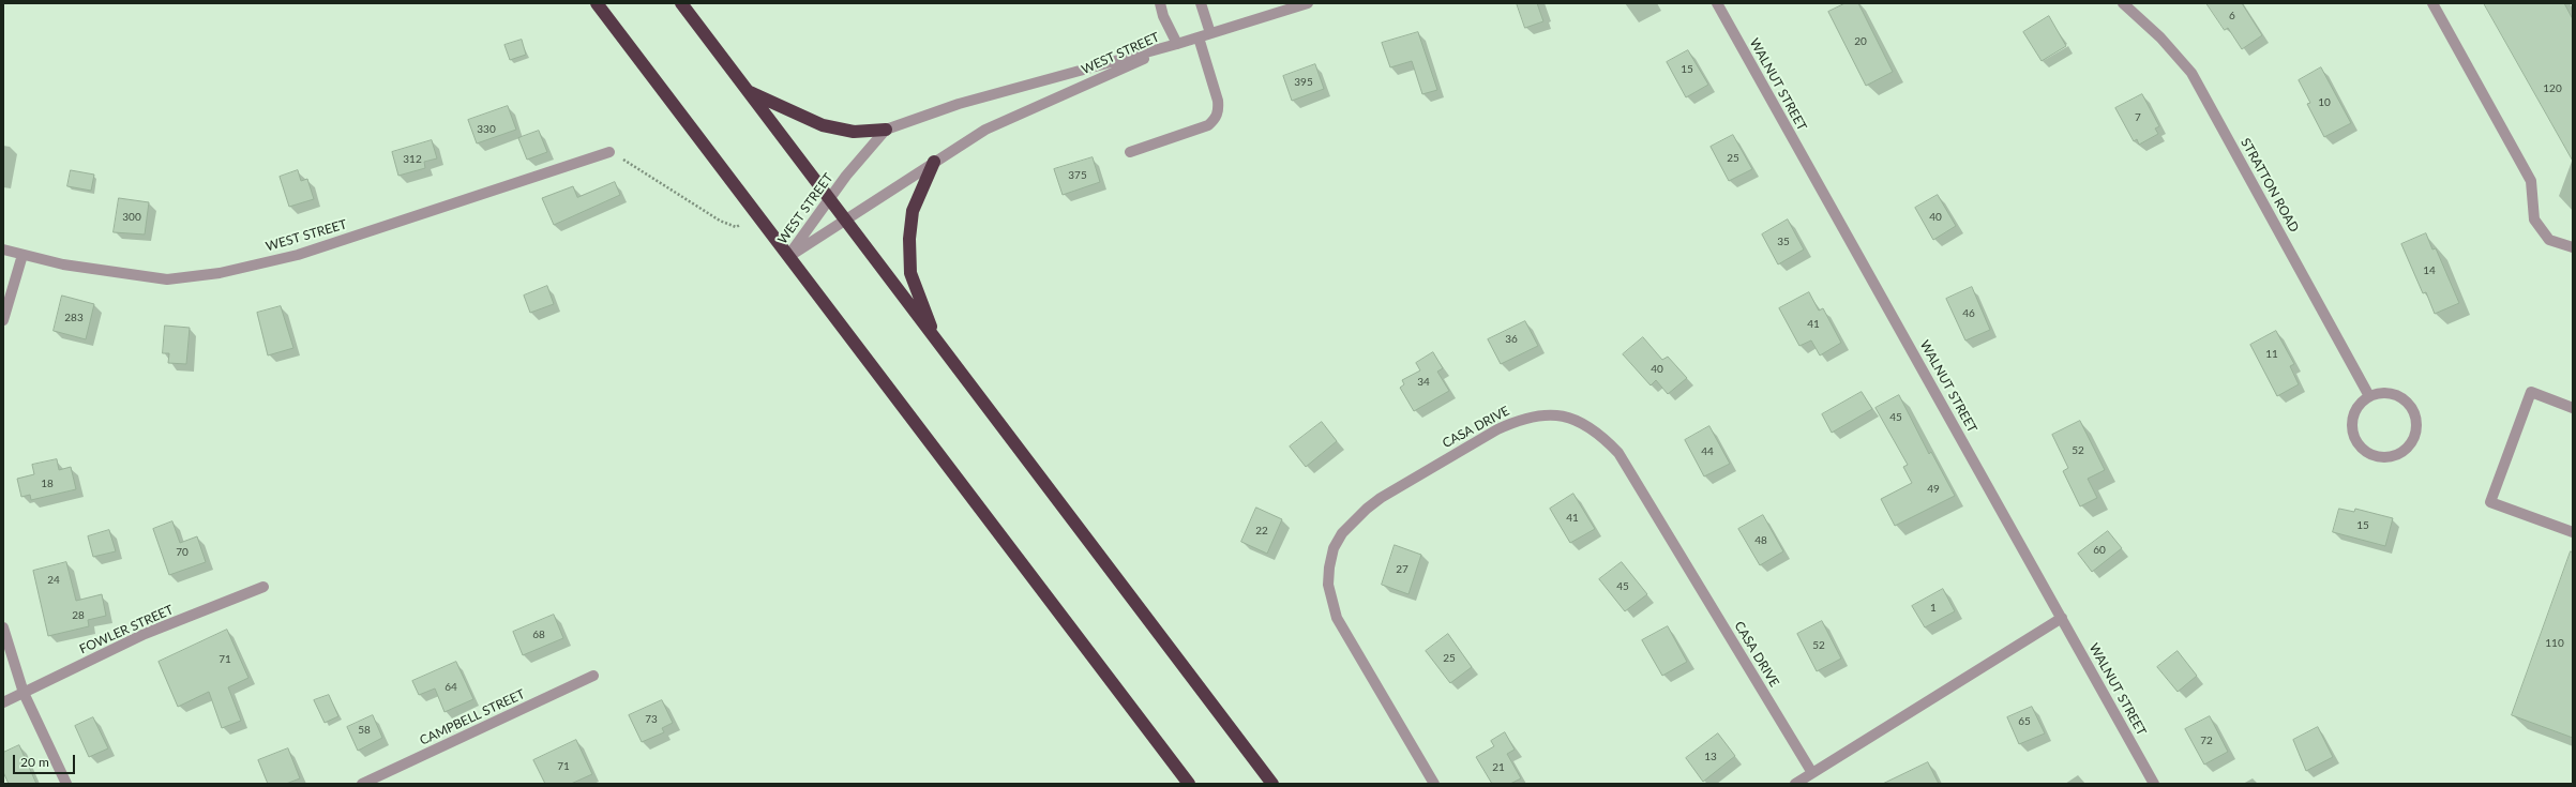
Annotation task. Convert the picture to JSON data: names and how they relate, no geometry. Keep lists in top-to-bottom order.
{
  "streets": {
    "street": [
      "WEST STREET",
      "WALNUT STREET",
      "STRATTON ROAD",
      "CASA DRIVE",
      "FOWLER STREET",
      "CAMPBELL STREET"
    ]
  },
  "house_numbers": [
    "6",
    "20",
    "15",
    "395",
    "120",
    "10",
    "7",
    "330",
    "25",
    "312",
    "375",
    "300",
    "40",
    "35",
    "14",
    "46",
    "283",
    "41",
    "36",
    "11",
    "40",
    "34",
    "45",
    "52",
    "44",
    "18",
    "49",
    "41",
    "15",
    "22",
    "48",
    "60",
    "70",
    "27",
    "24",
    "45",
    "1",
    "28",
    "68",
    "110",
    "52",
    "25",
    "71",
    "64",
    "73",
    "65",
    "58",
    "72",
    "13",
    "71",
    "21"
  ],
  "scale_bar": "20 m"
}
